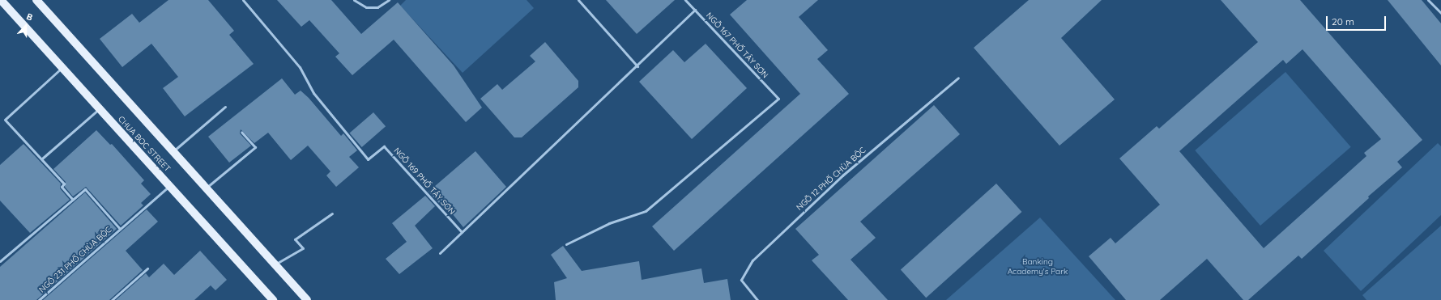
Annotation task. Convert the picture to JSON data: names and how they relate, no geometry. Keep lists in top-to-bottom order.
{
  "streets": {
    "main road": ["CHUA BOC STREET"],
    "lane": [
      "NGÕ 167 PHỐ TÂY SƠN",
      "NGÕ 12 PHỐ CHÙA BỘC",
      "NGÕ 169 PHỐ TÂY SƠN",
      "NGÕ 231 PHỐ CHÙA BỘC"
    ]
  },
  "crossings": [
    ["CHUA BOC STREET", "NGÕ 231 PHỐ CHÙA BỘC"]
  ],
  "parks": ["Banking Academy's Park"],
  "scale_bar": "20 m",
  "north": "top"
}
